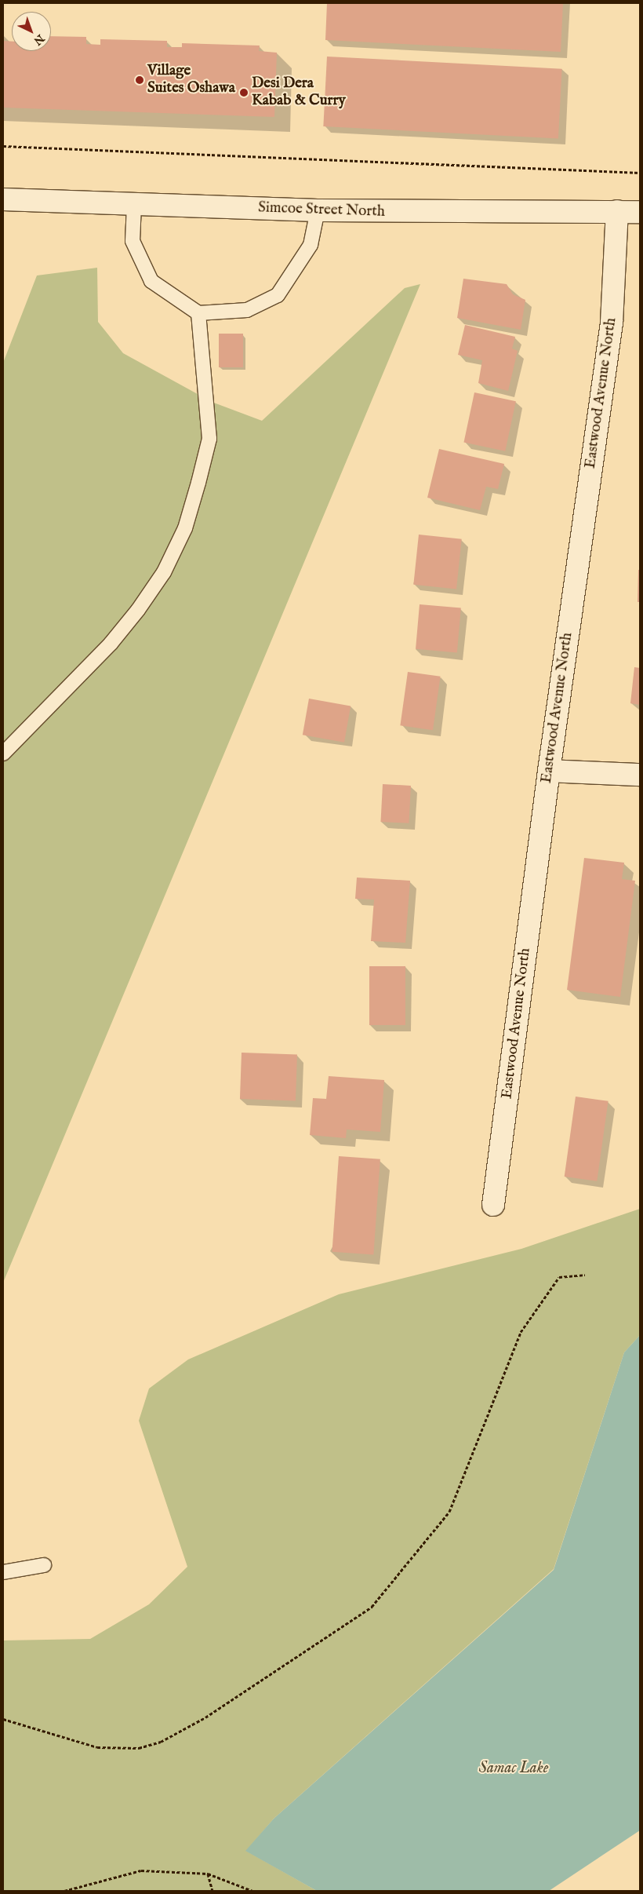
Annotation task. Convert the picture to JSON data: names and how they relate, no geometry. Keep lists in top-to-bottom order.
{
  "streets": {
    "street": ["Simcoe Street North", "Eastwood Avenue North"]
  },
  "crossings": [
    ["Simcoe Street North", "Eastwood Avenue North"]
  ],
  "water": ["Samac Lake"],
  "places": ["Village Suites Oshawa", "Desi Dera Kabab & Curry"],
  "north": "bottom right"
}
